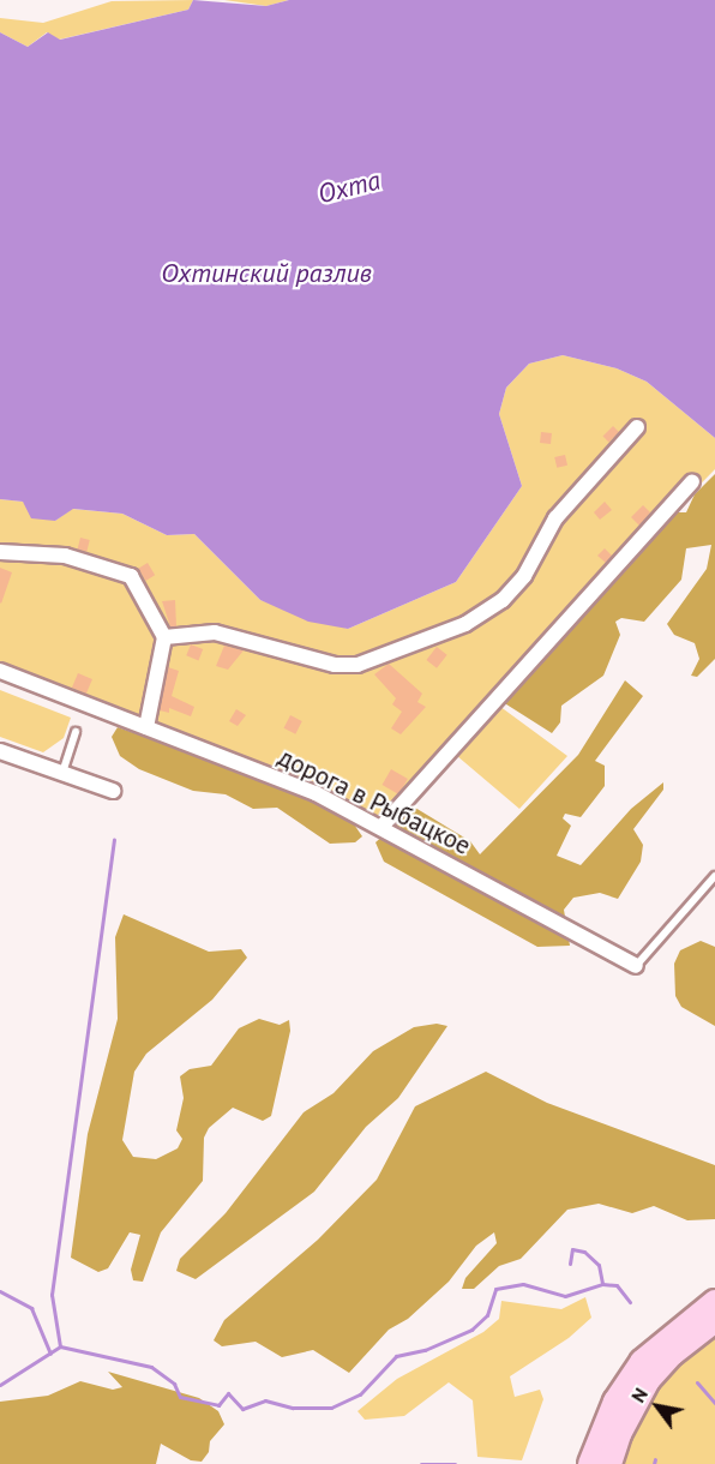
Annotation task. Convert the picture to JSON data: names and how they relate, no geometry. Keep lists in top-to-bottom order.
{
  "streets": {
    "street": ["дорога в Рыбацкое"]
  },
  "water": ["Охта", "Охтинский разлив"],
  "north": "top left"
}
